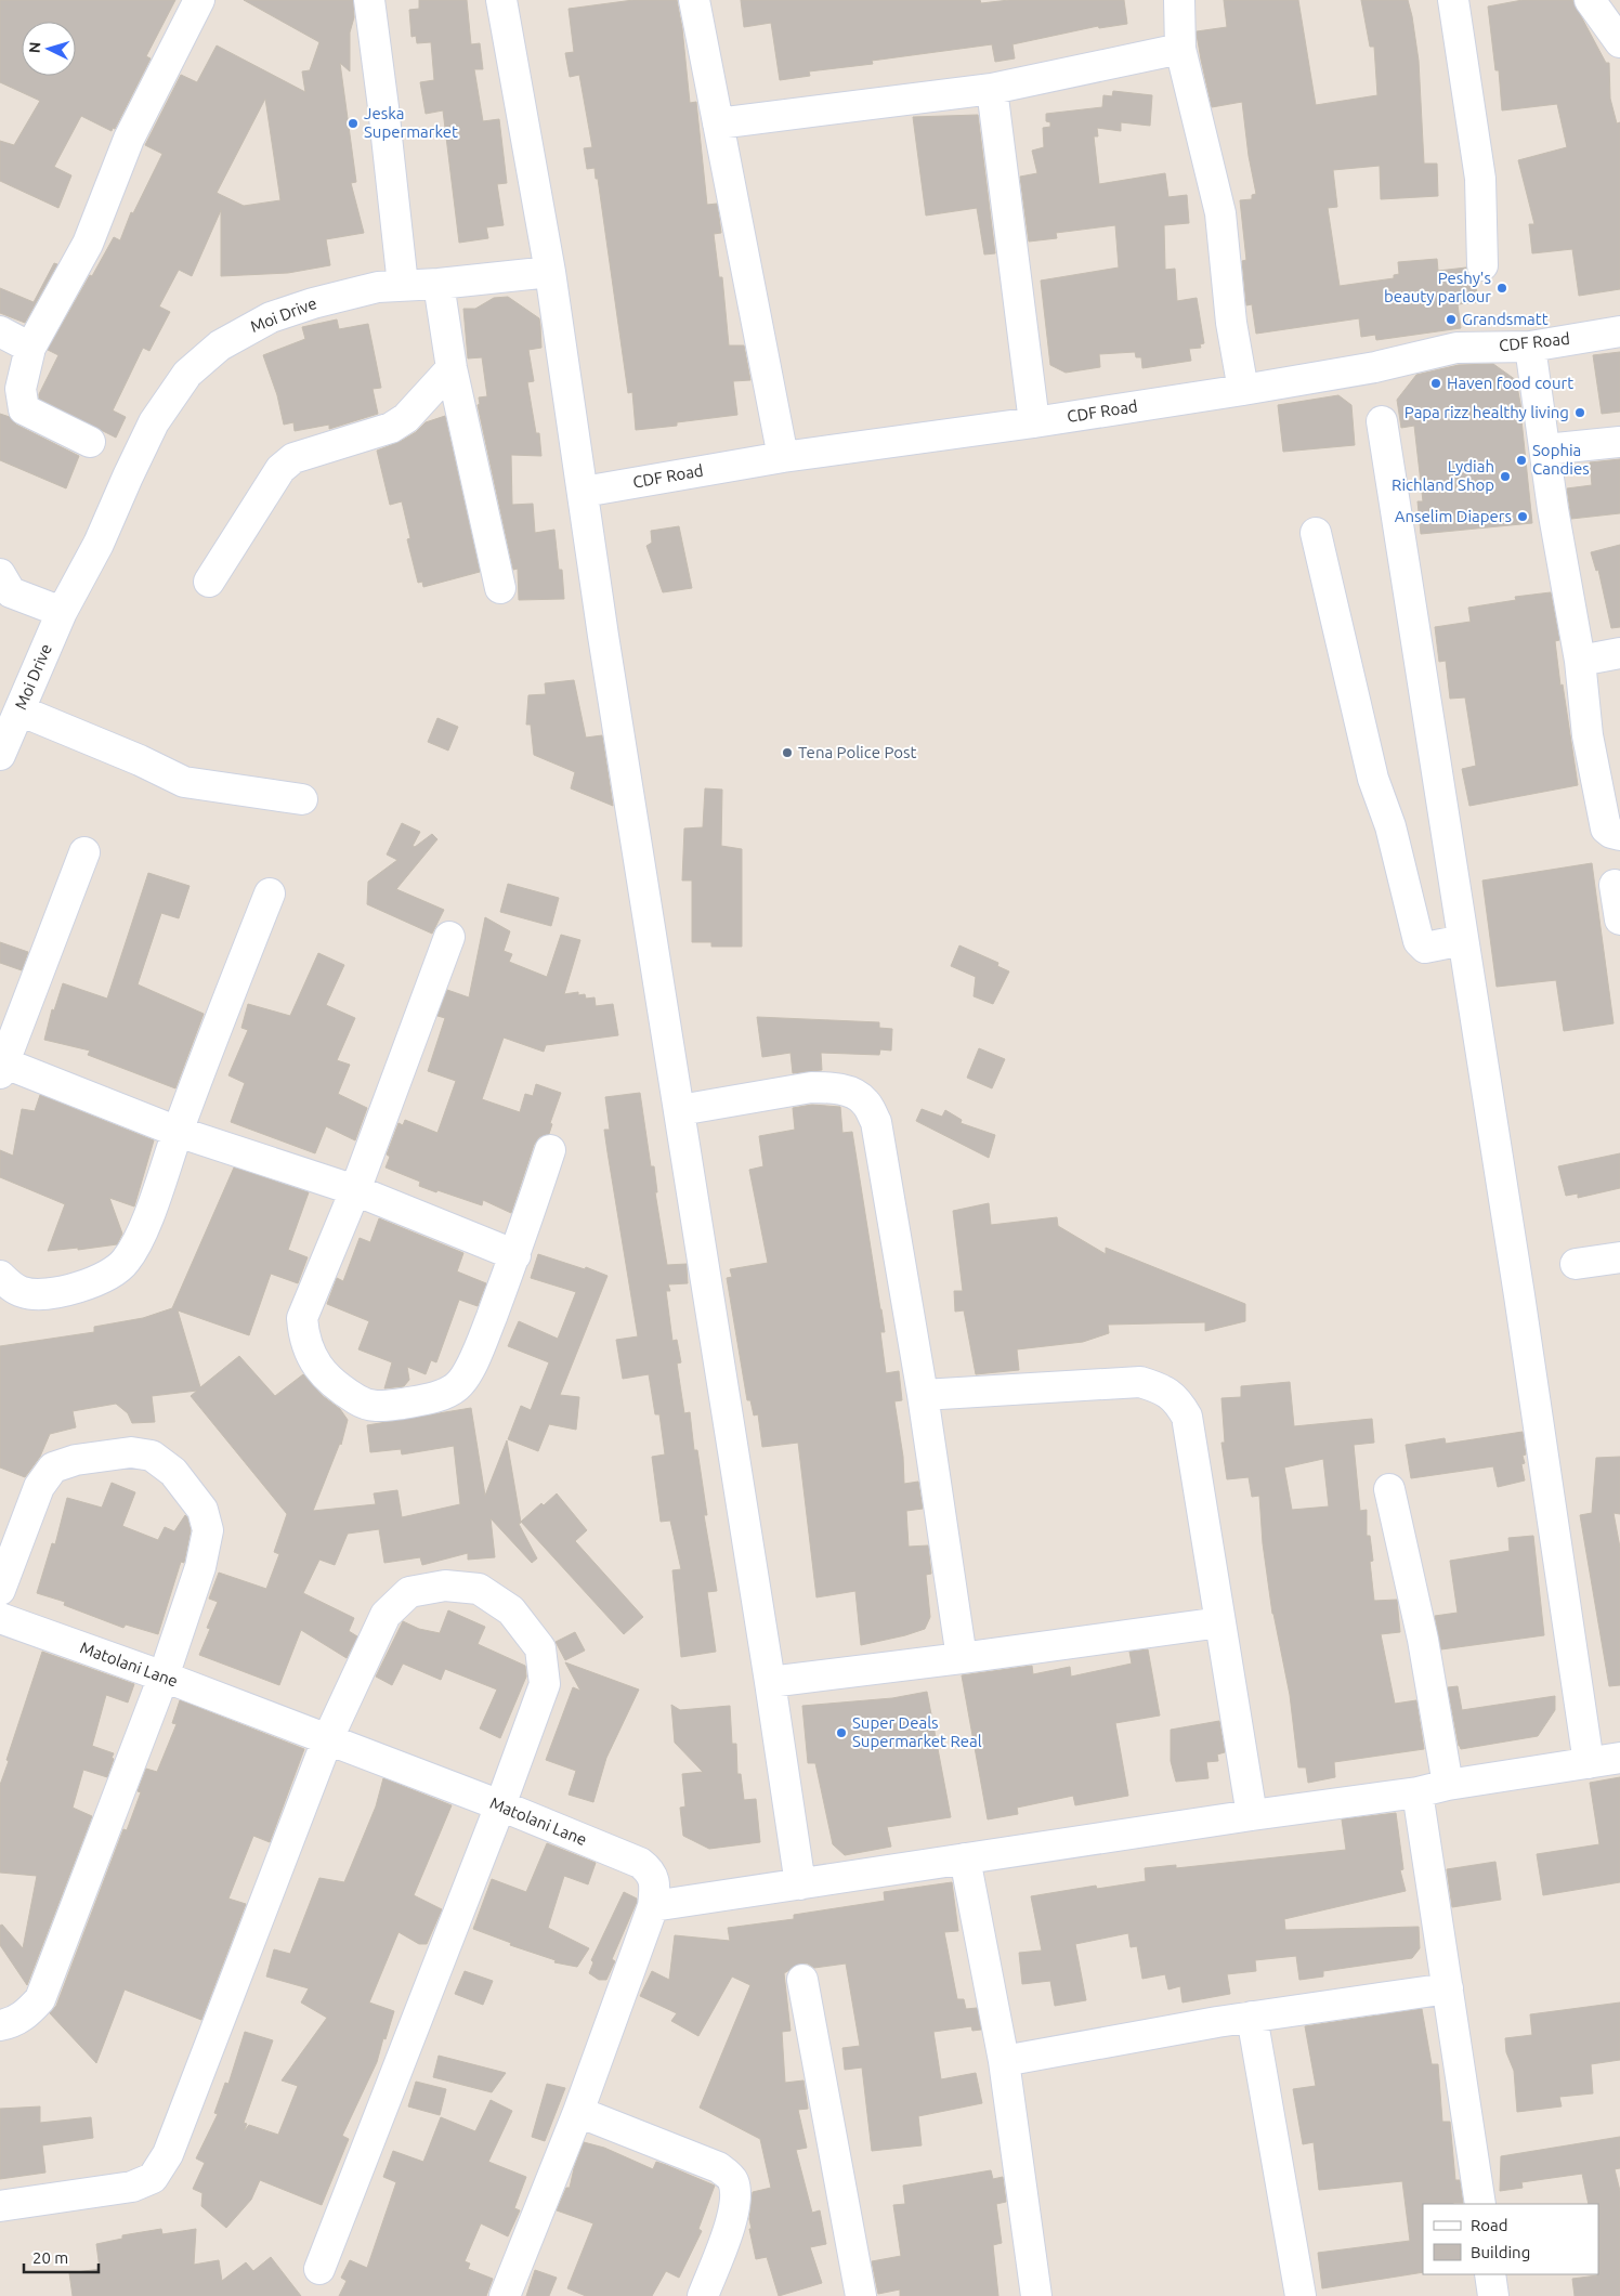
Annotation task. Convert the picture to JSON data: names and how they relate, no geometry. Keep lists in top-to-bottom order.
{
  "streets": {
    "street": ["Moi Drive", "CDF Road", "Matolani Lane"]
  },
  "places": [
    "Jeska Supermarket",
    "Peshy's beauty parlour",
    "Grandsmatt",
    "Haven food court",
    "Papa rizz healthy living",
    "Sophia Candies",
    "Lydiah Richland Shop",
    "Anselim Diapers",
    "Tena Police Post",
    "Super Deals Supermarket Real"
  ],
  "legend": ["Road", "Building"],
  "scale_bar": "20 m",
  "north": "left"
}
